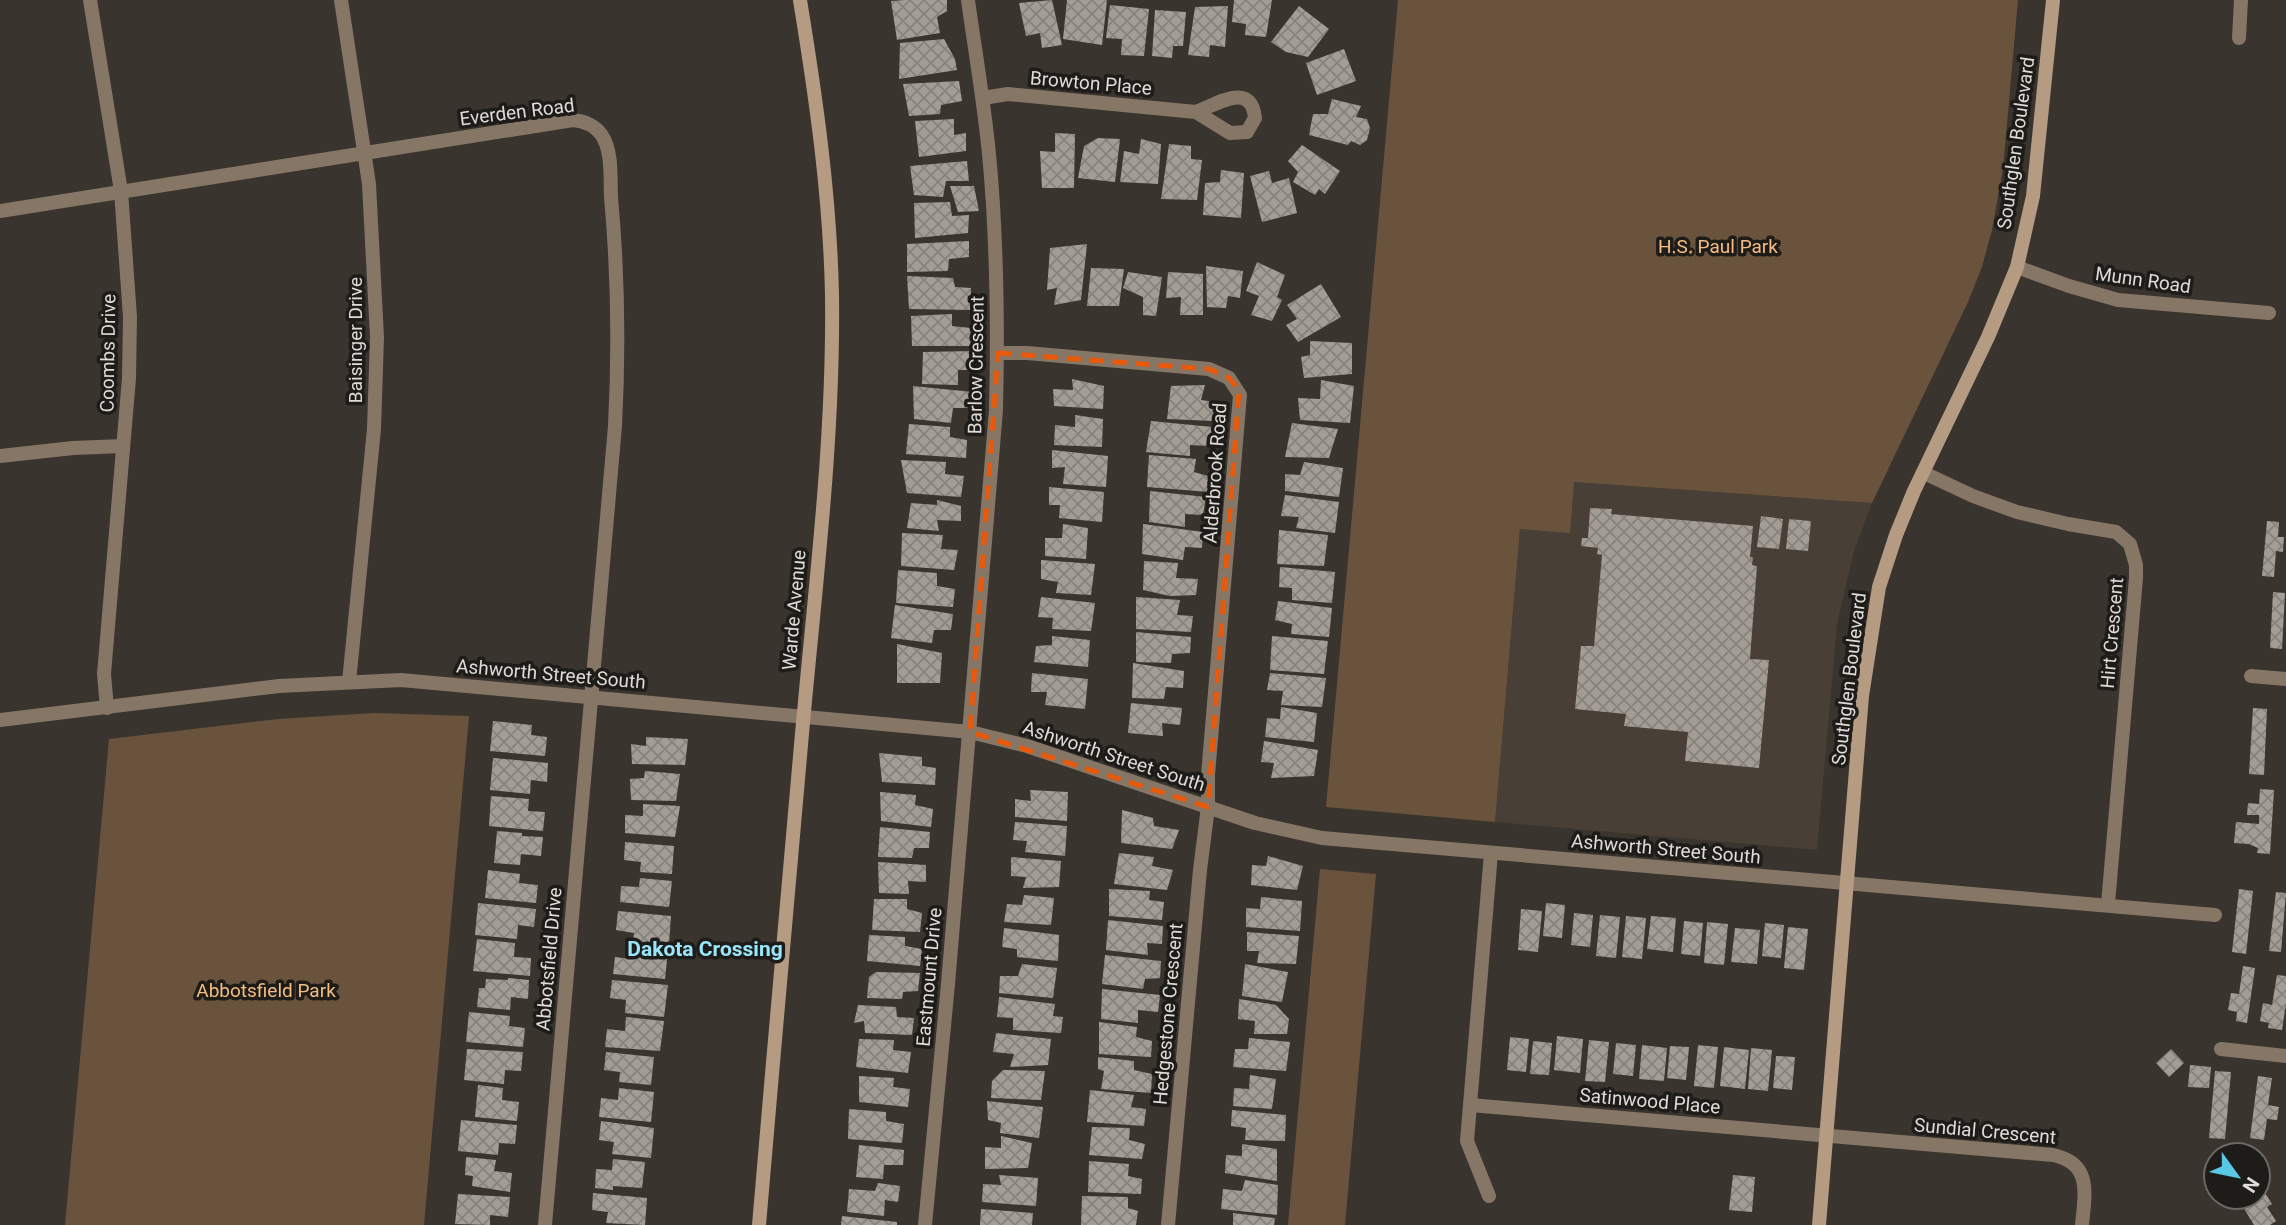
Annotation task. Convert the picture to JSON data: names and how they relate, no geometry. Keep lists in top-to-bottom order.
{
  "streets": {
    "street": [
      "Browton Place",
      "Everden Road",
      "Southglen Boulevard",
      "Munn Road",
      "Baisinger Drive",
      "Coombs Drive",
      "Barlow Crescent",
      "Alderbrook Road",
      "Warde Avenue",
      "Hirt Crescent",
      "Ashworth Street South",
      "Abbotsfield Drive",
      "Eastmount Drive",
      "Hedgestone Crescent",
      "Satinwood Place",
      "Sundial Crescent"
    ]
  },
  "crossings": [
    ["Browton Place", "Barlow Crescent"],
    ["Everden Road", "Baisinger Drive"],
    ["Everden Road", "Coombs Drive"],
    ["Everden Road", "Ashworth Street South"],
    ["Everden Road", "Abbotsfield Drive"],
    ["Southglen Boulevard", "Munn Road"],
    ["Southglen Boulevard", "Hirt Crescent"],
    ["Southglen Boulevard", "Ashworth Street South"],
    ["Southglen Boulevard", "Satinwood Place"],
    ["Southglen Boulevard", "Sundial Crescent"],
    ["Baisinger Drive", "Ashworth Street South"],
    ["Coombs Drive", "Ashworth Street South"],
    ["Barlow Crescent", "Alderbrook Road"],
    ["Barlow Crescent", "Ashworth Street South"],
    ["Barlow Crescent", "Eastmount Drive"],
    ["Alderbrook Road", "Ashworth Street South"],
    ["Alderbrook Road", "Hedgestone Crescent"],
    ["Warde Avenue", "Ashworth Street South"],
    ["Hirt Crescent", "Ashworth Street South"],
    ["Ashworth Street South", "Abbotsfield Drive"],
    ["Ashworth Street South", "Eastmount Drive"],
    ["Ashworth Street South", "Hedgestone Crescent"],
    ["Satinwood Place", "Sundial Crescent"]
  ],
  "districts": ["Dakota Crossing"],
  "parks": ["H.S. Paul Park", "Abbotsfield Park"],
  "north": "bottom right"
}
